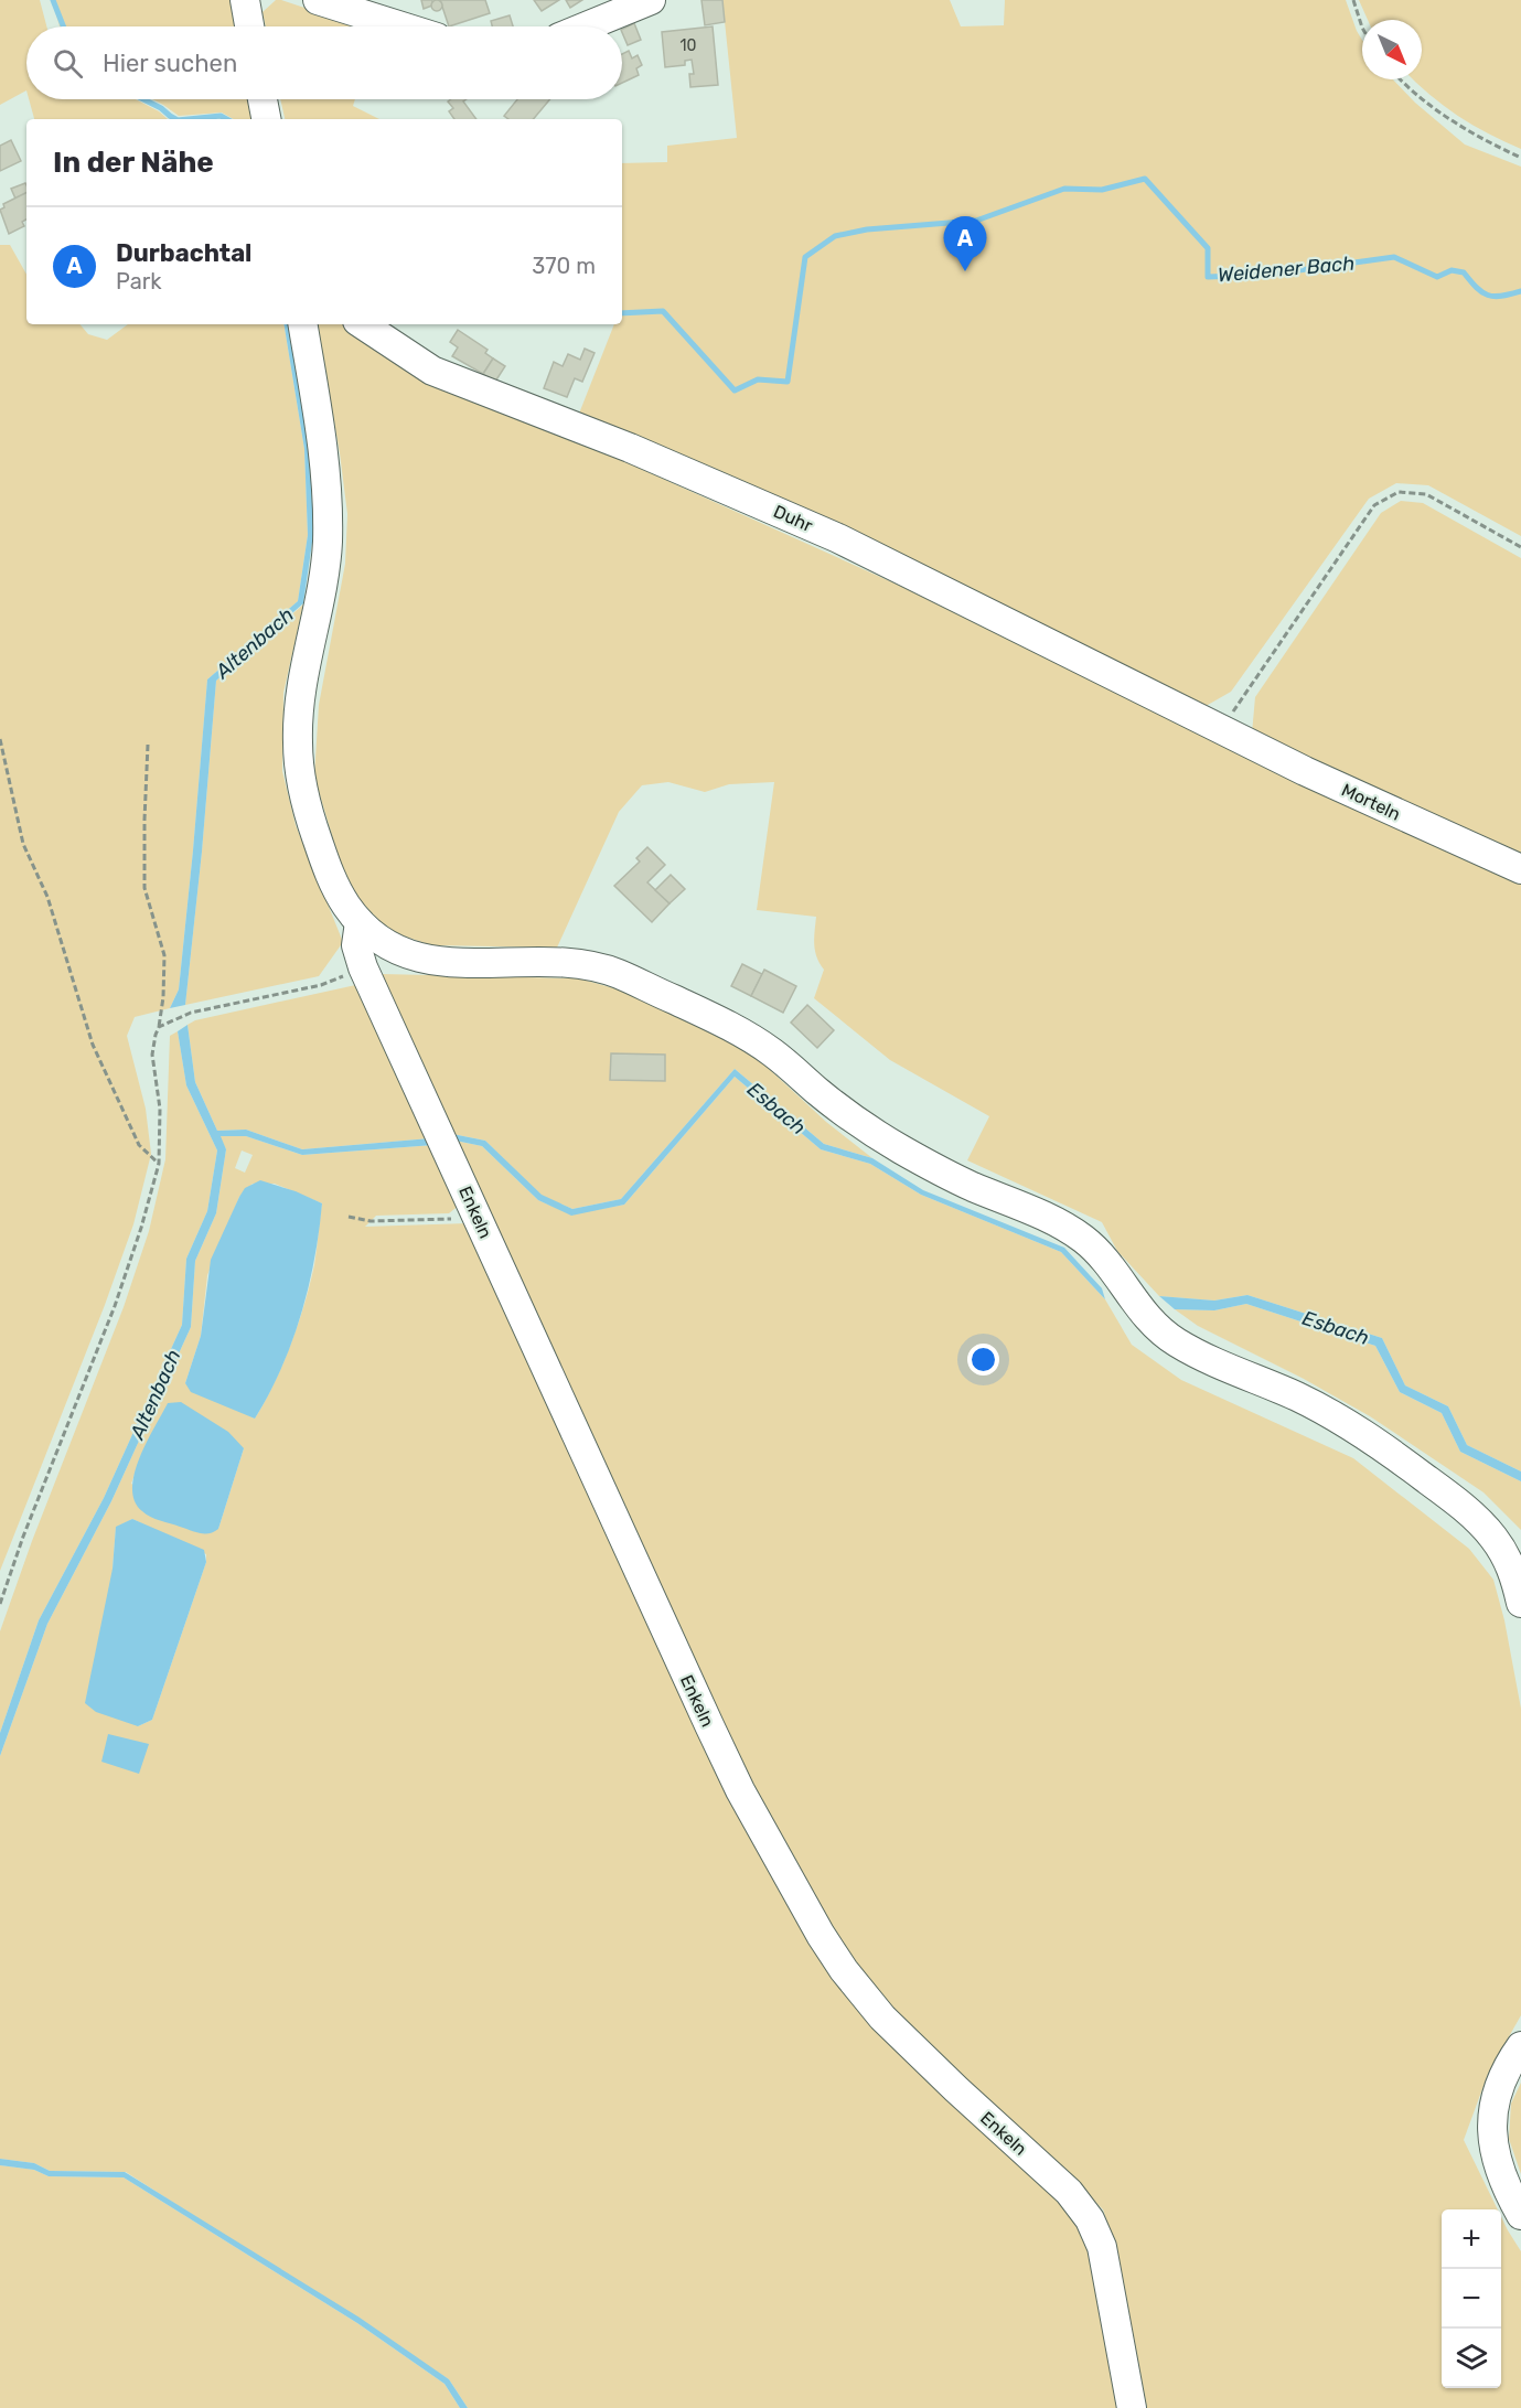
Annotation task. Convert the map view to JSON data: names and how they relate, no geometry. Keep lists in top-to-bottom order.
{
  "streets": {
    "street": ["Duhr", "Morteln", "Enkeln"]
  },
  "crossings": [
    ["Duhr", "Morteln"]
  ],
  "water": ["Weidener Bach", "Altenbach", "Esbach"],
  "house_numbers": ["10"],
  "north": "bottom right",
  "page": {
    "search": "Hier suchen",
    "heading": "In der Nähe",
    "list": [
      {
        "mark": "A",
        "name": "Durbachtal",
        "note": "Park",
        "value": "370 m"
      }
    ],
    "pins": "A",
    "map_buttons": ["+", "−"]
  }
}
